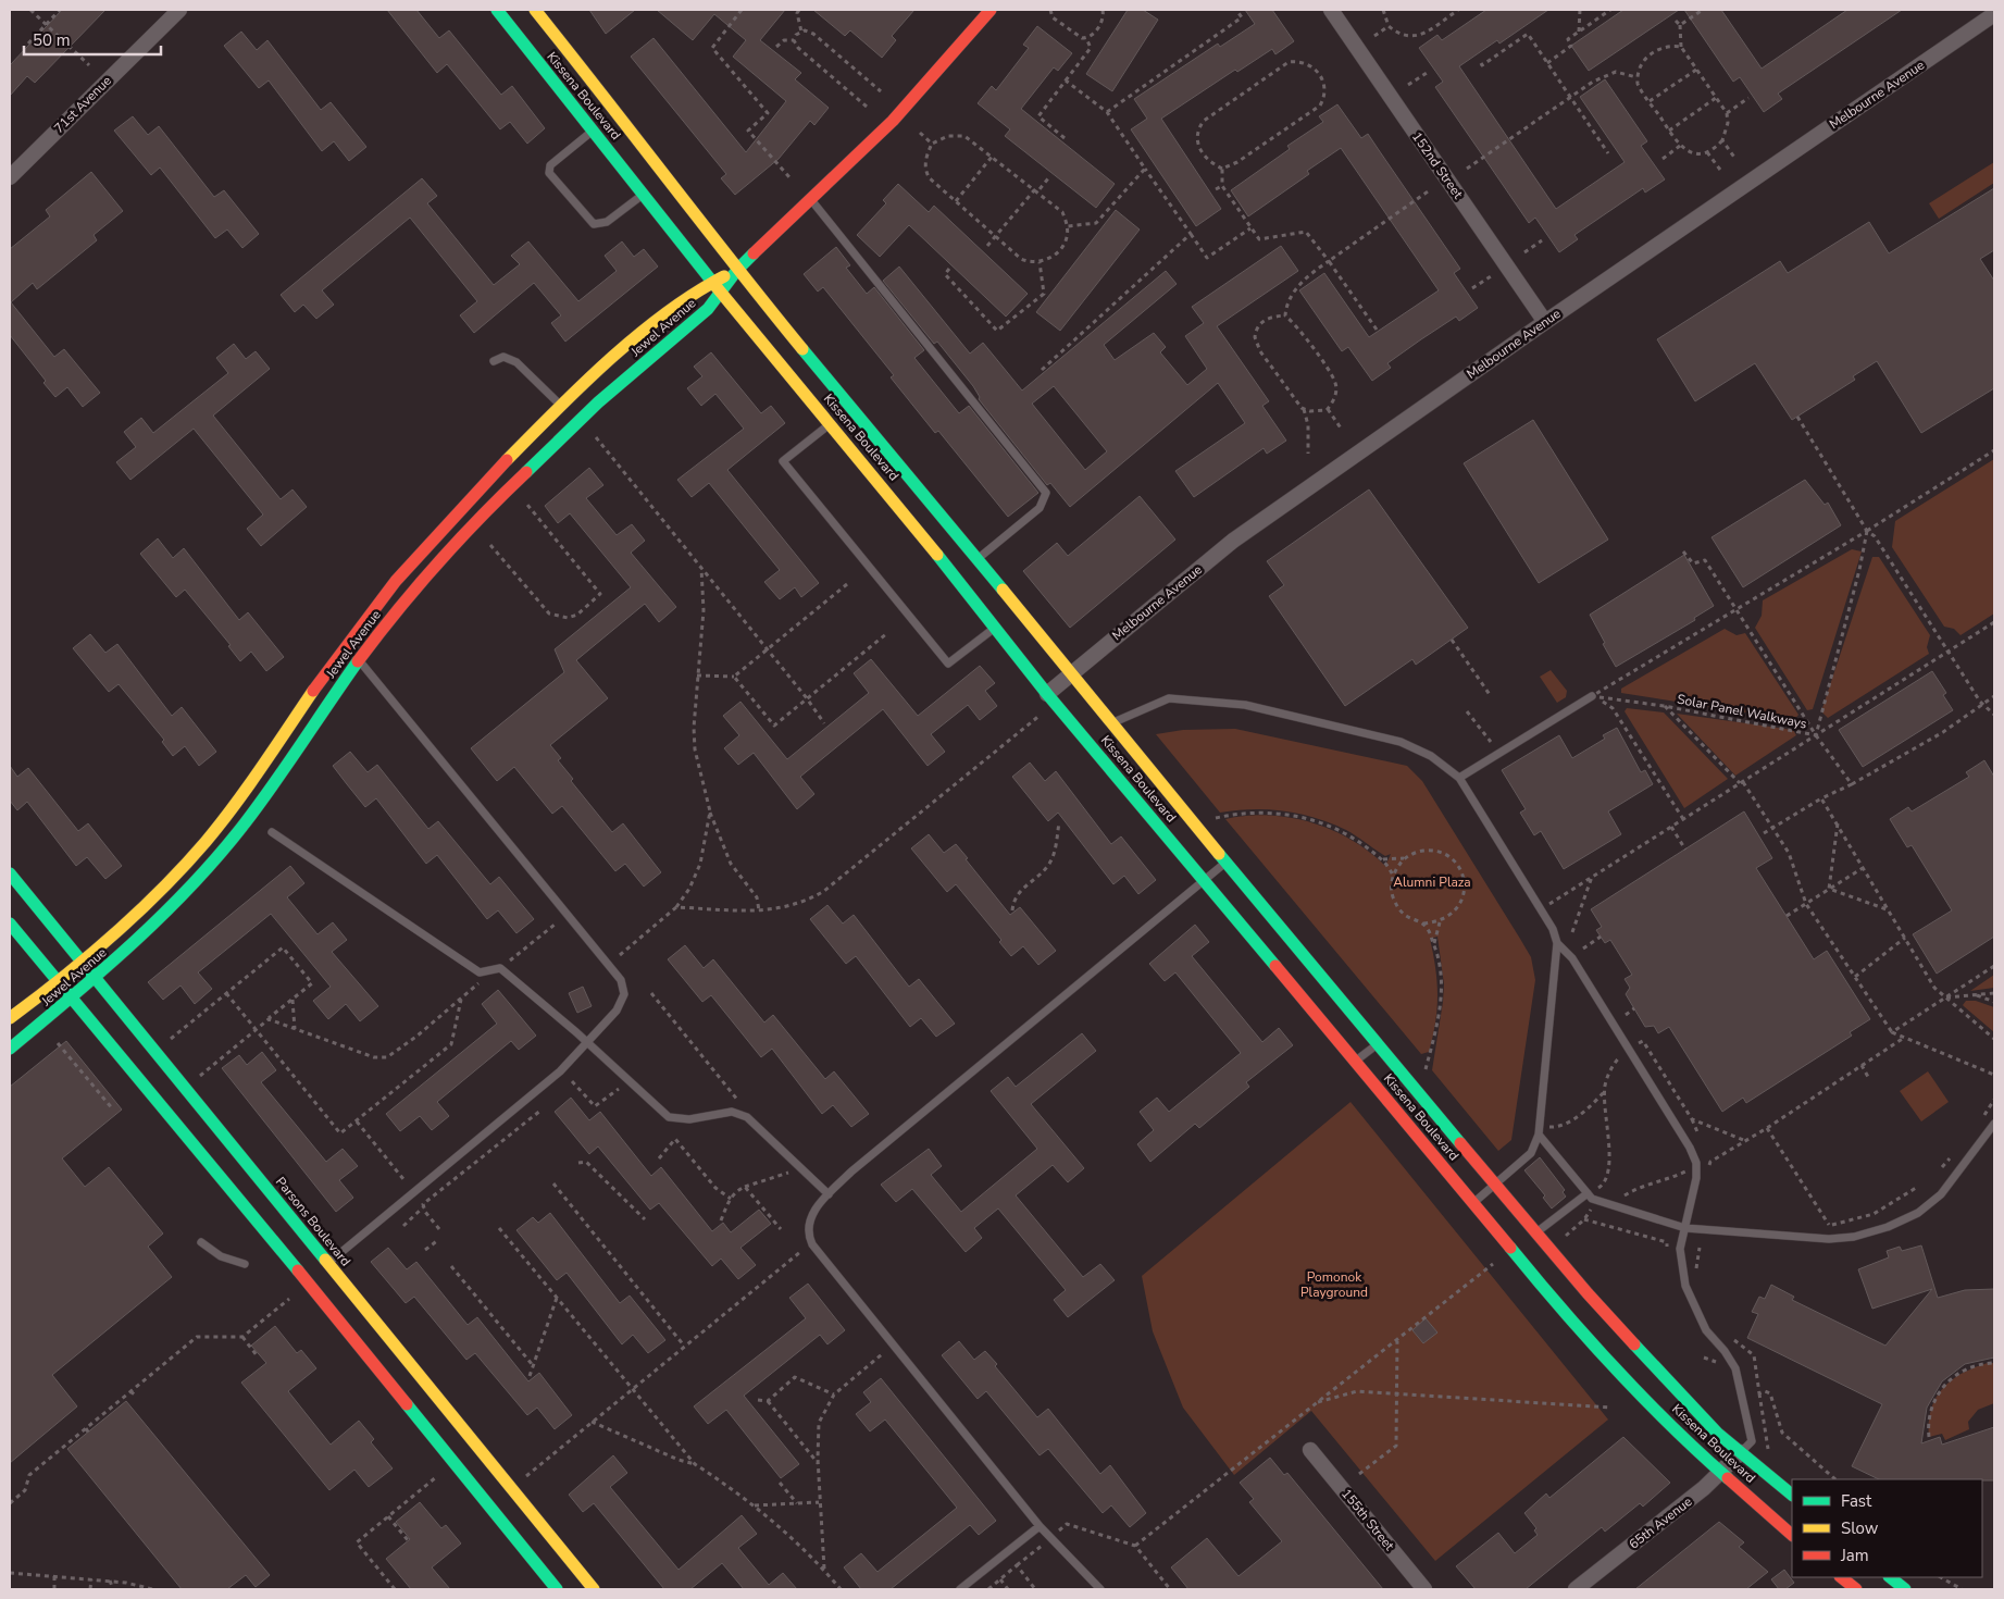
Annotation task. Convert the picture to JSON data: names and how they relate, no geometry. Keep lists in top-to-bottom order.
{
  "streets": {
    "street": [
      "Melbourne Avenue",
      "Kissena Boulevard",
      "71st Avenue",
      "152nd Street",
      "Jewel Avenue",
      "Parsons Boulevard",
      "155th Street",
      "65th Avenue"
    ],
    "path": ["Solar Panel Walkways"]
  },
  "crossings": [
    ["Melbourne Avenue", "Kissena Boulevard"],
    ["Melbourne Avenue", "152nd Street"],
    ["Kissena Boulevard", "Jewel Avenue"],
    ["Kissena Boulevard", "65th Avenue"],
    ["Jewel Avenue", "Parsons Boulevard"]
  ],
  "parks": ["Alumni Plaza", "Pomonok Playground"],
  "legend": ["Fast", "Slow", "Jam"],
  "scale_bar": "50 m"
}
